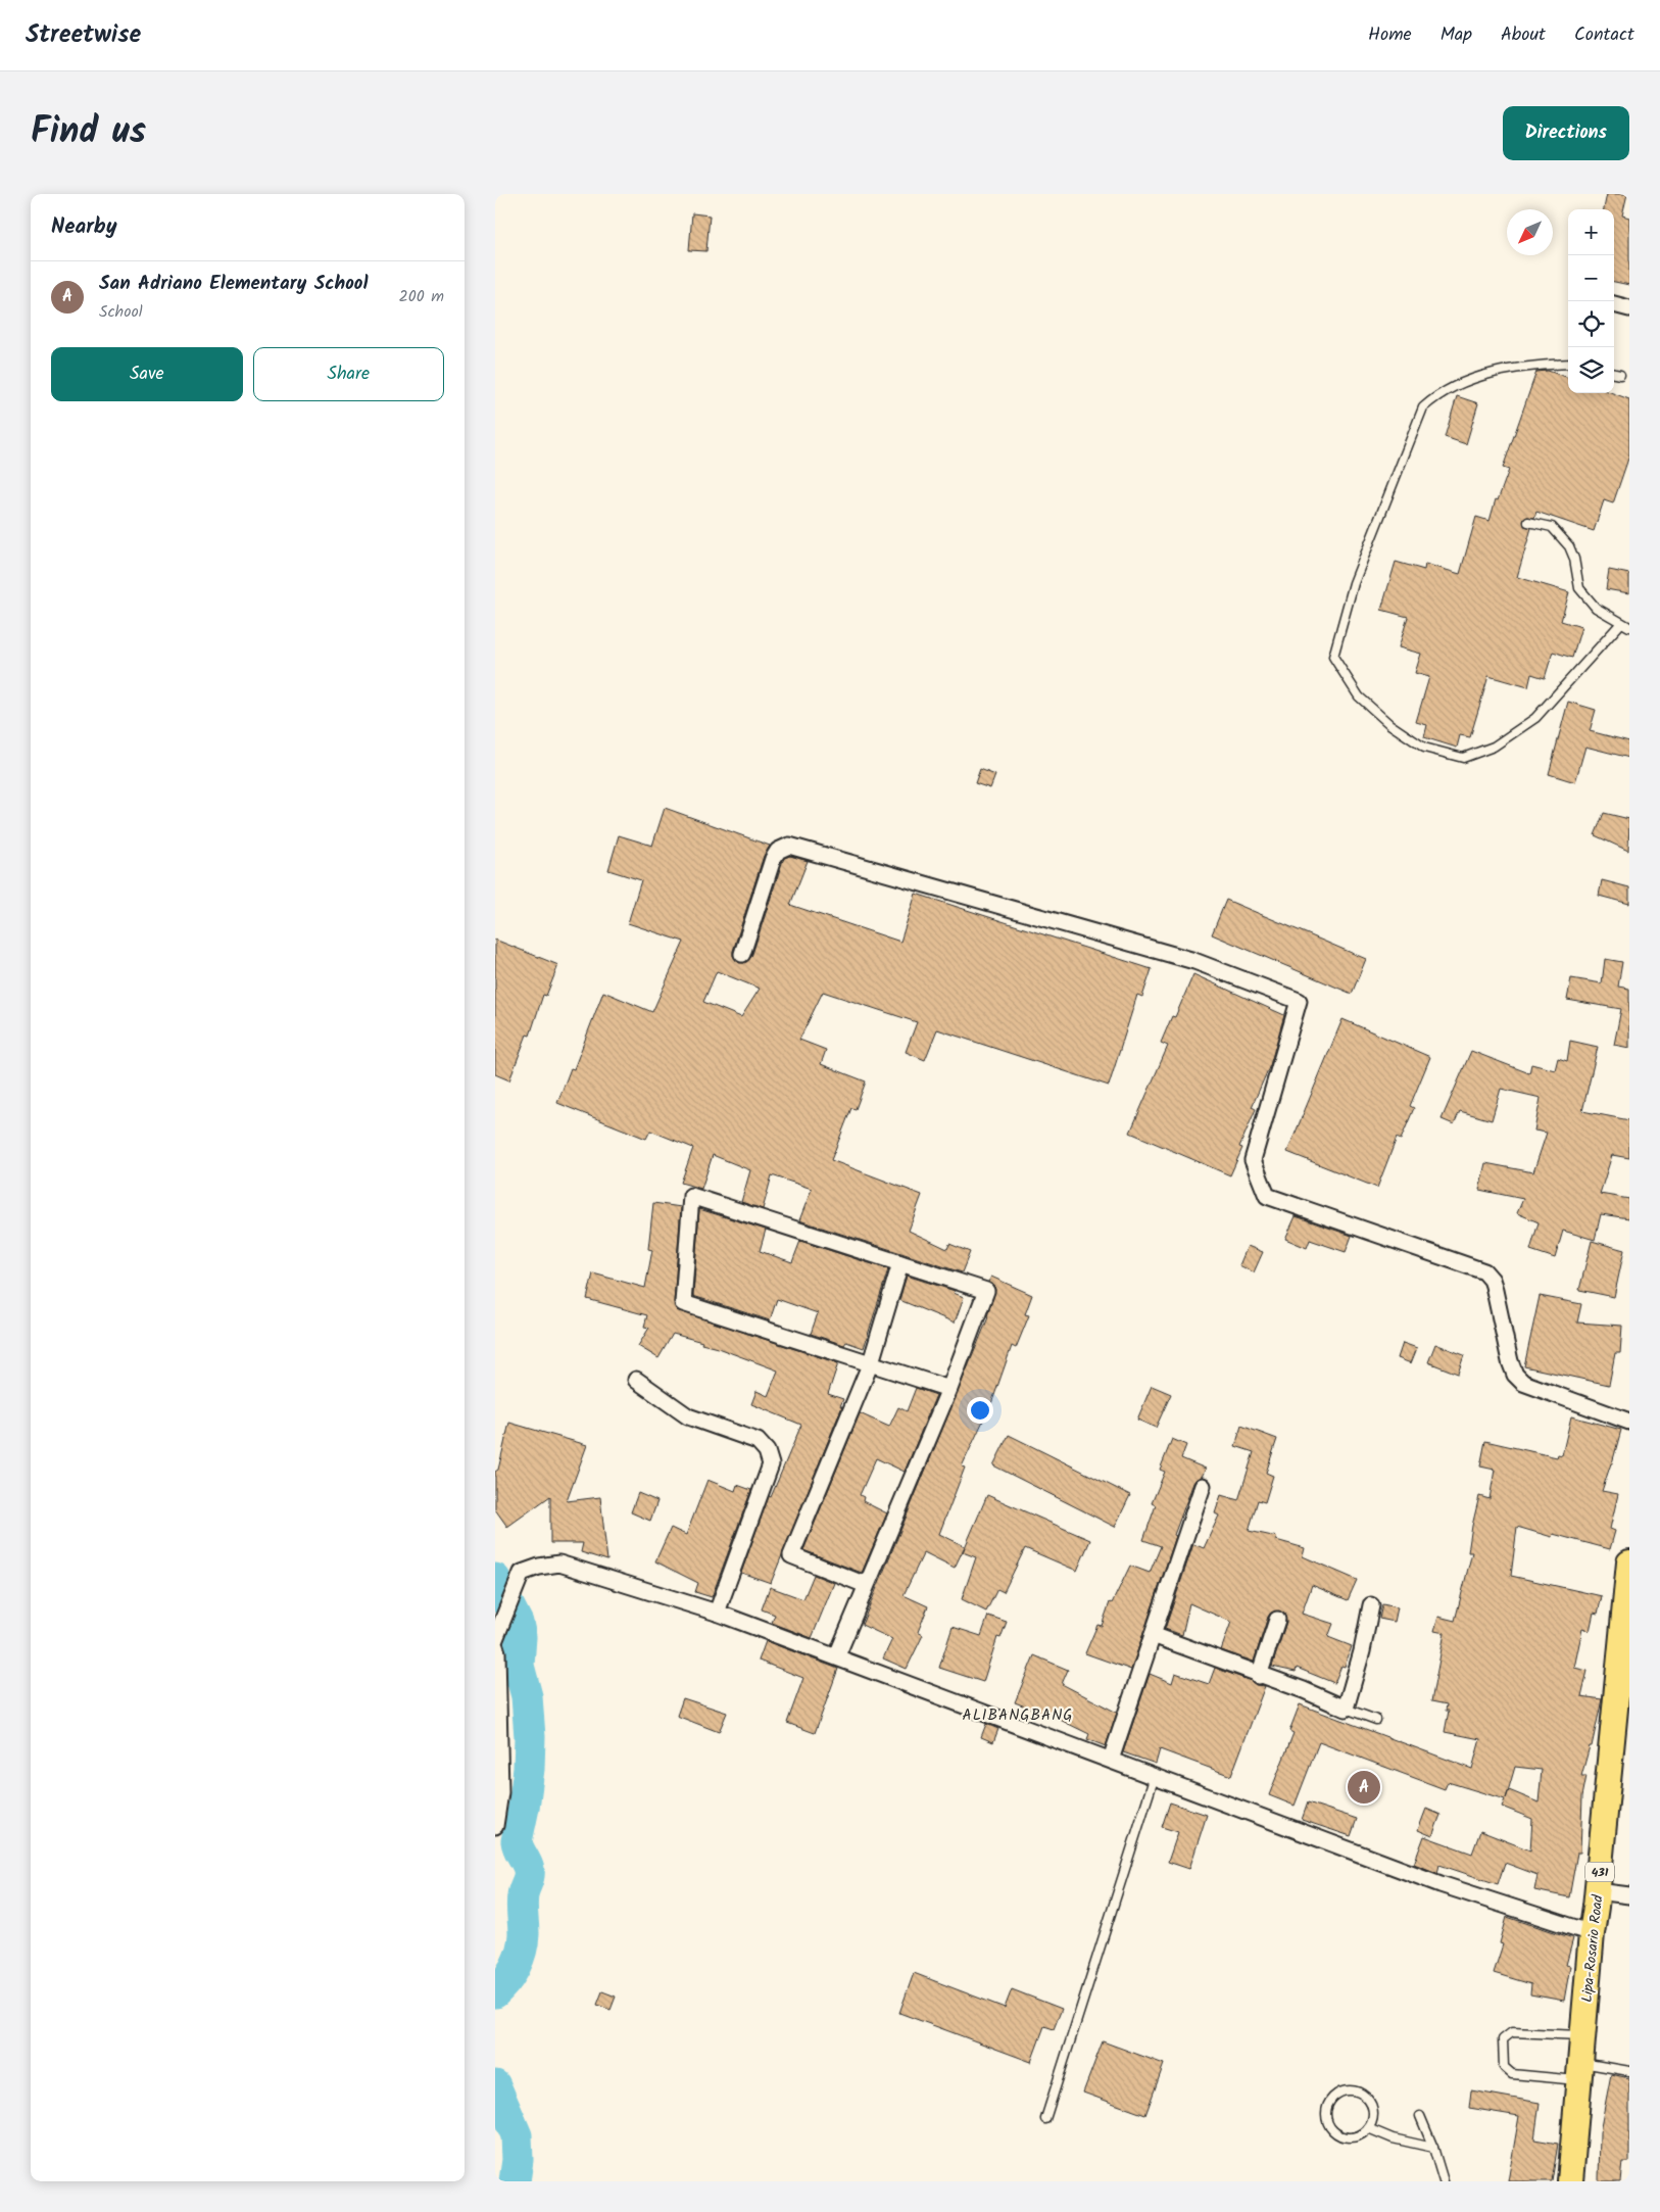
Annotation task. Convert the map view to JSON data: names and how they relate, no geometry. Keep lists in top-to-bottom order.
{
  "streets": {
    "main road": ["431", "Lipa-Rosario Road"]
  },
  "districts": ["ALIBANGBANG"],
  "north": "bottom left",
  "page": {
    "header": "Streetwise",
    "nav": [
      "Home",
      "Map",
      "About",
      "Contact"
    ],
    "title": "Find us",
    "buttons": [
      "Directions",
      ["Save", "Share"]
    ],
    "heading": "Nearby",
    "map_buttons": ["+", "−"],
    "list": [
      {
        "mark": "A",
        "name": "San Adriano Elementary School",
        "note": "School",
        "value": "200 m"
      }
    ],
    "pins": "A"
  }
}
